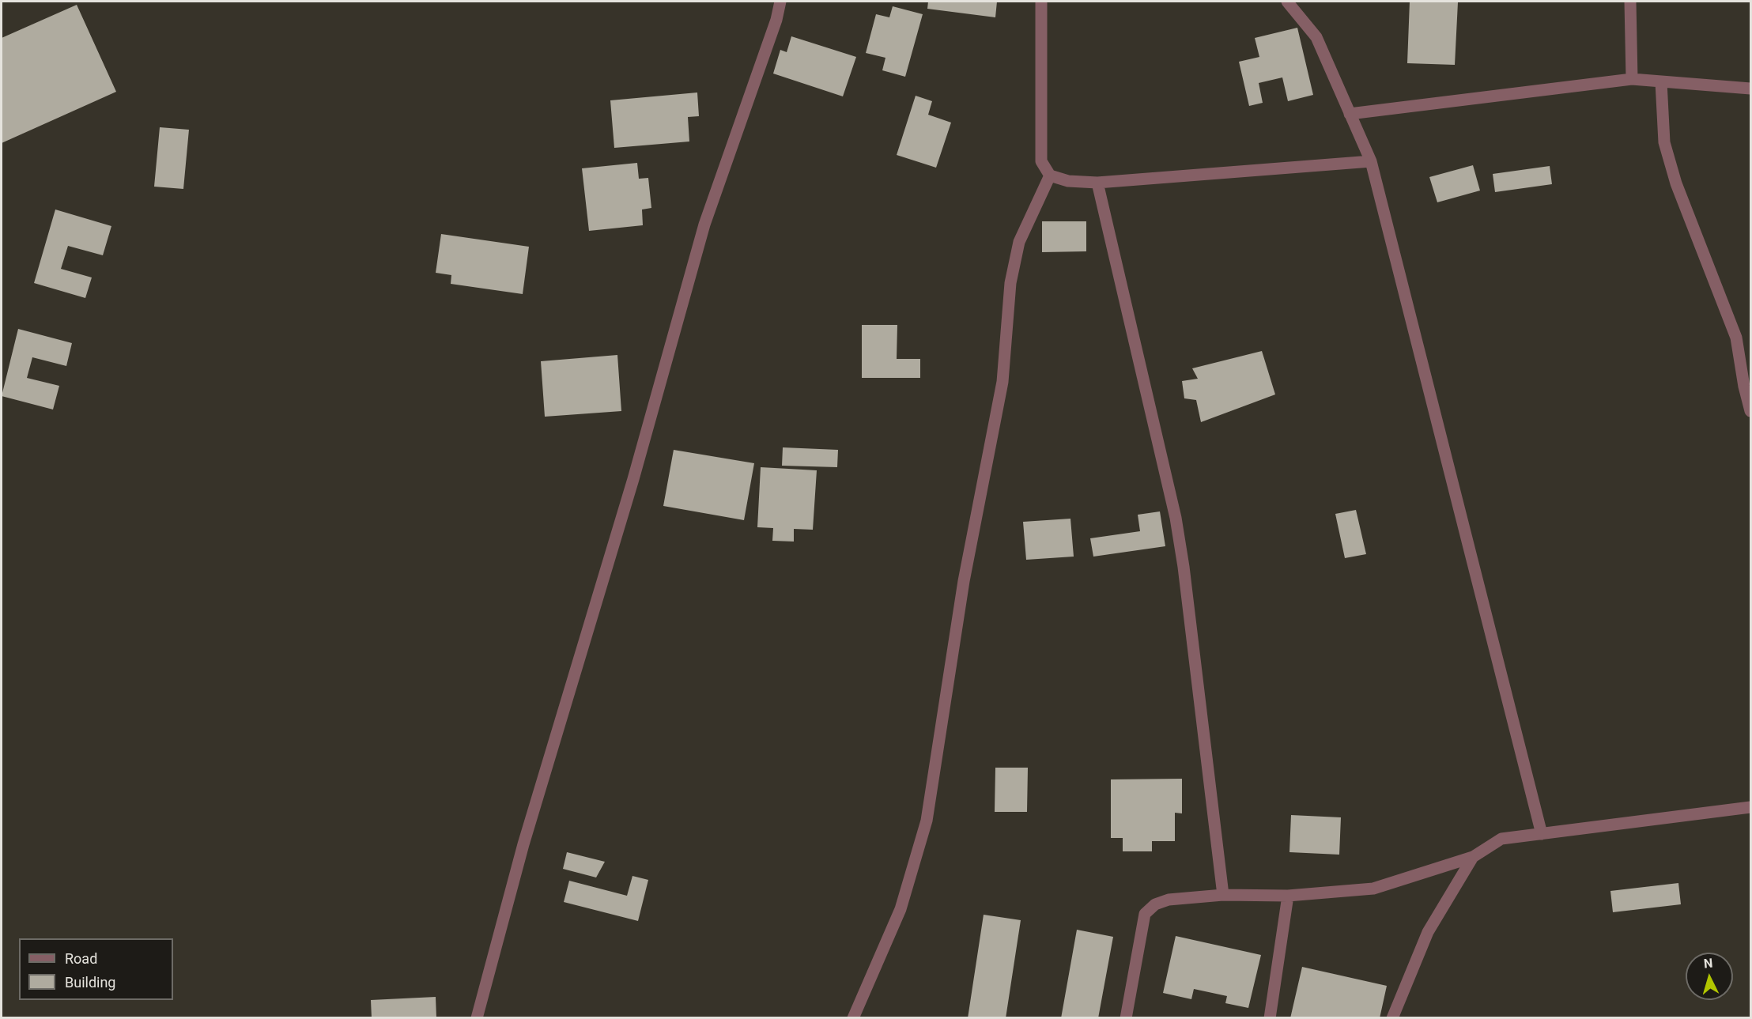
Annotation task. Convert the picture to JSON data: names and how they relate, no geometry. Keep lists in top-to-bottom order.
{
  "legend": ["Road", "Building"],
  "north": "top"
}
